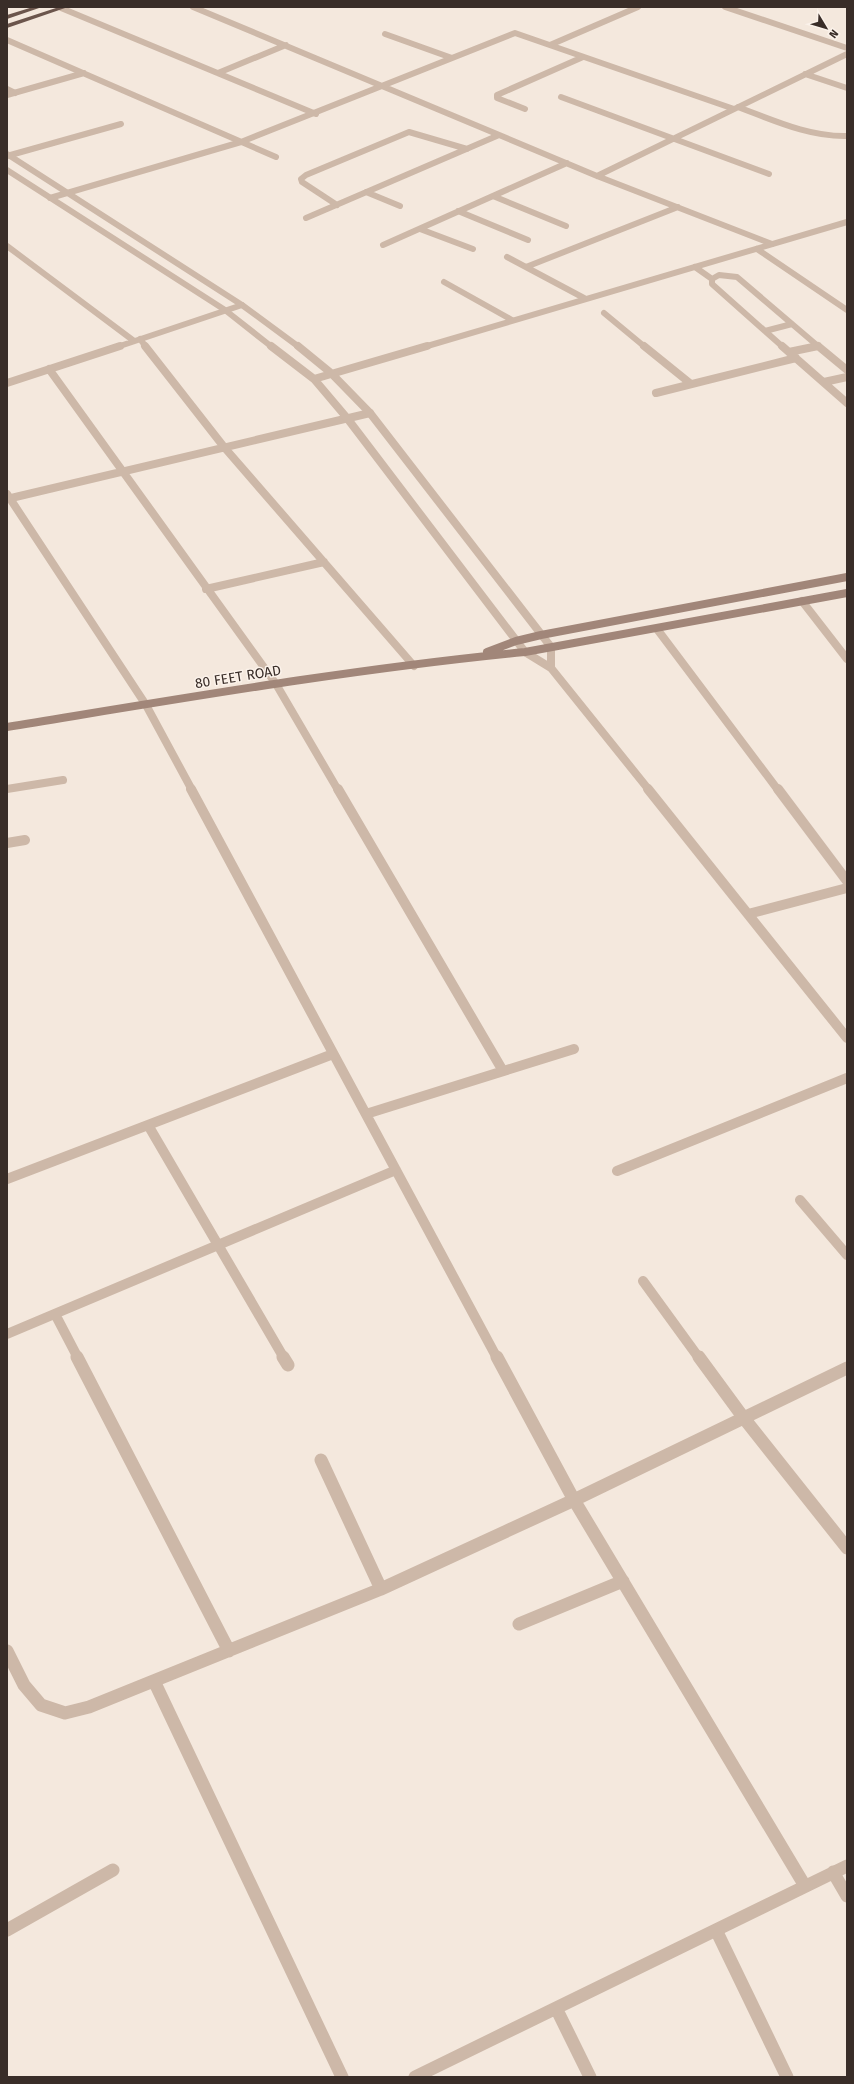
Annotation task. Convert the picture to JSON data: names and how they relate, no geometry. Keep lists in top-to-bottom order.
{
  "streets": {
    "main road": ["80 FEET ROAD"]
  },
  "north": "bottom right"
}
